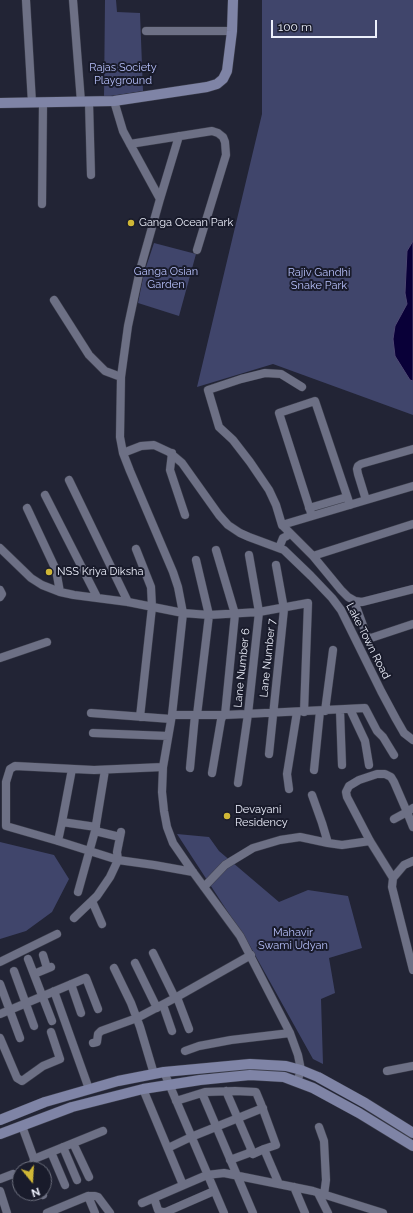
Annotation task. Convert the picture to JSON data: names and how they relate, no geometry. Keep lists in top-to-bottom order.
{
  "streets": {
    "street": ["Lake Town Road", "Lane Number 7", "Lane Number 6"]
  },
  "parks": [
    "Rajas Society Playground",
    "Ganga Osian Garden",
    "Rajiv Gandhi Snake Park",
    "Mahavir Swami Udyan"
  ],
  "places": ["Ganga Ocean Park", "NSS Kriya Diksha", "Devayani Residency"],
  "scale_bar": "100 m",
  "north": "bottom"
}
